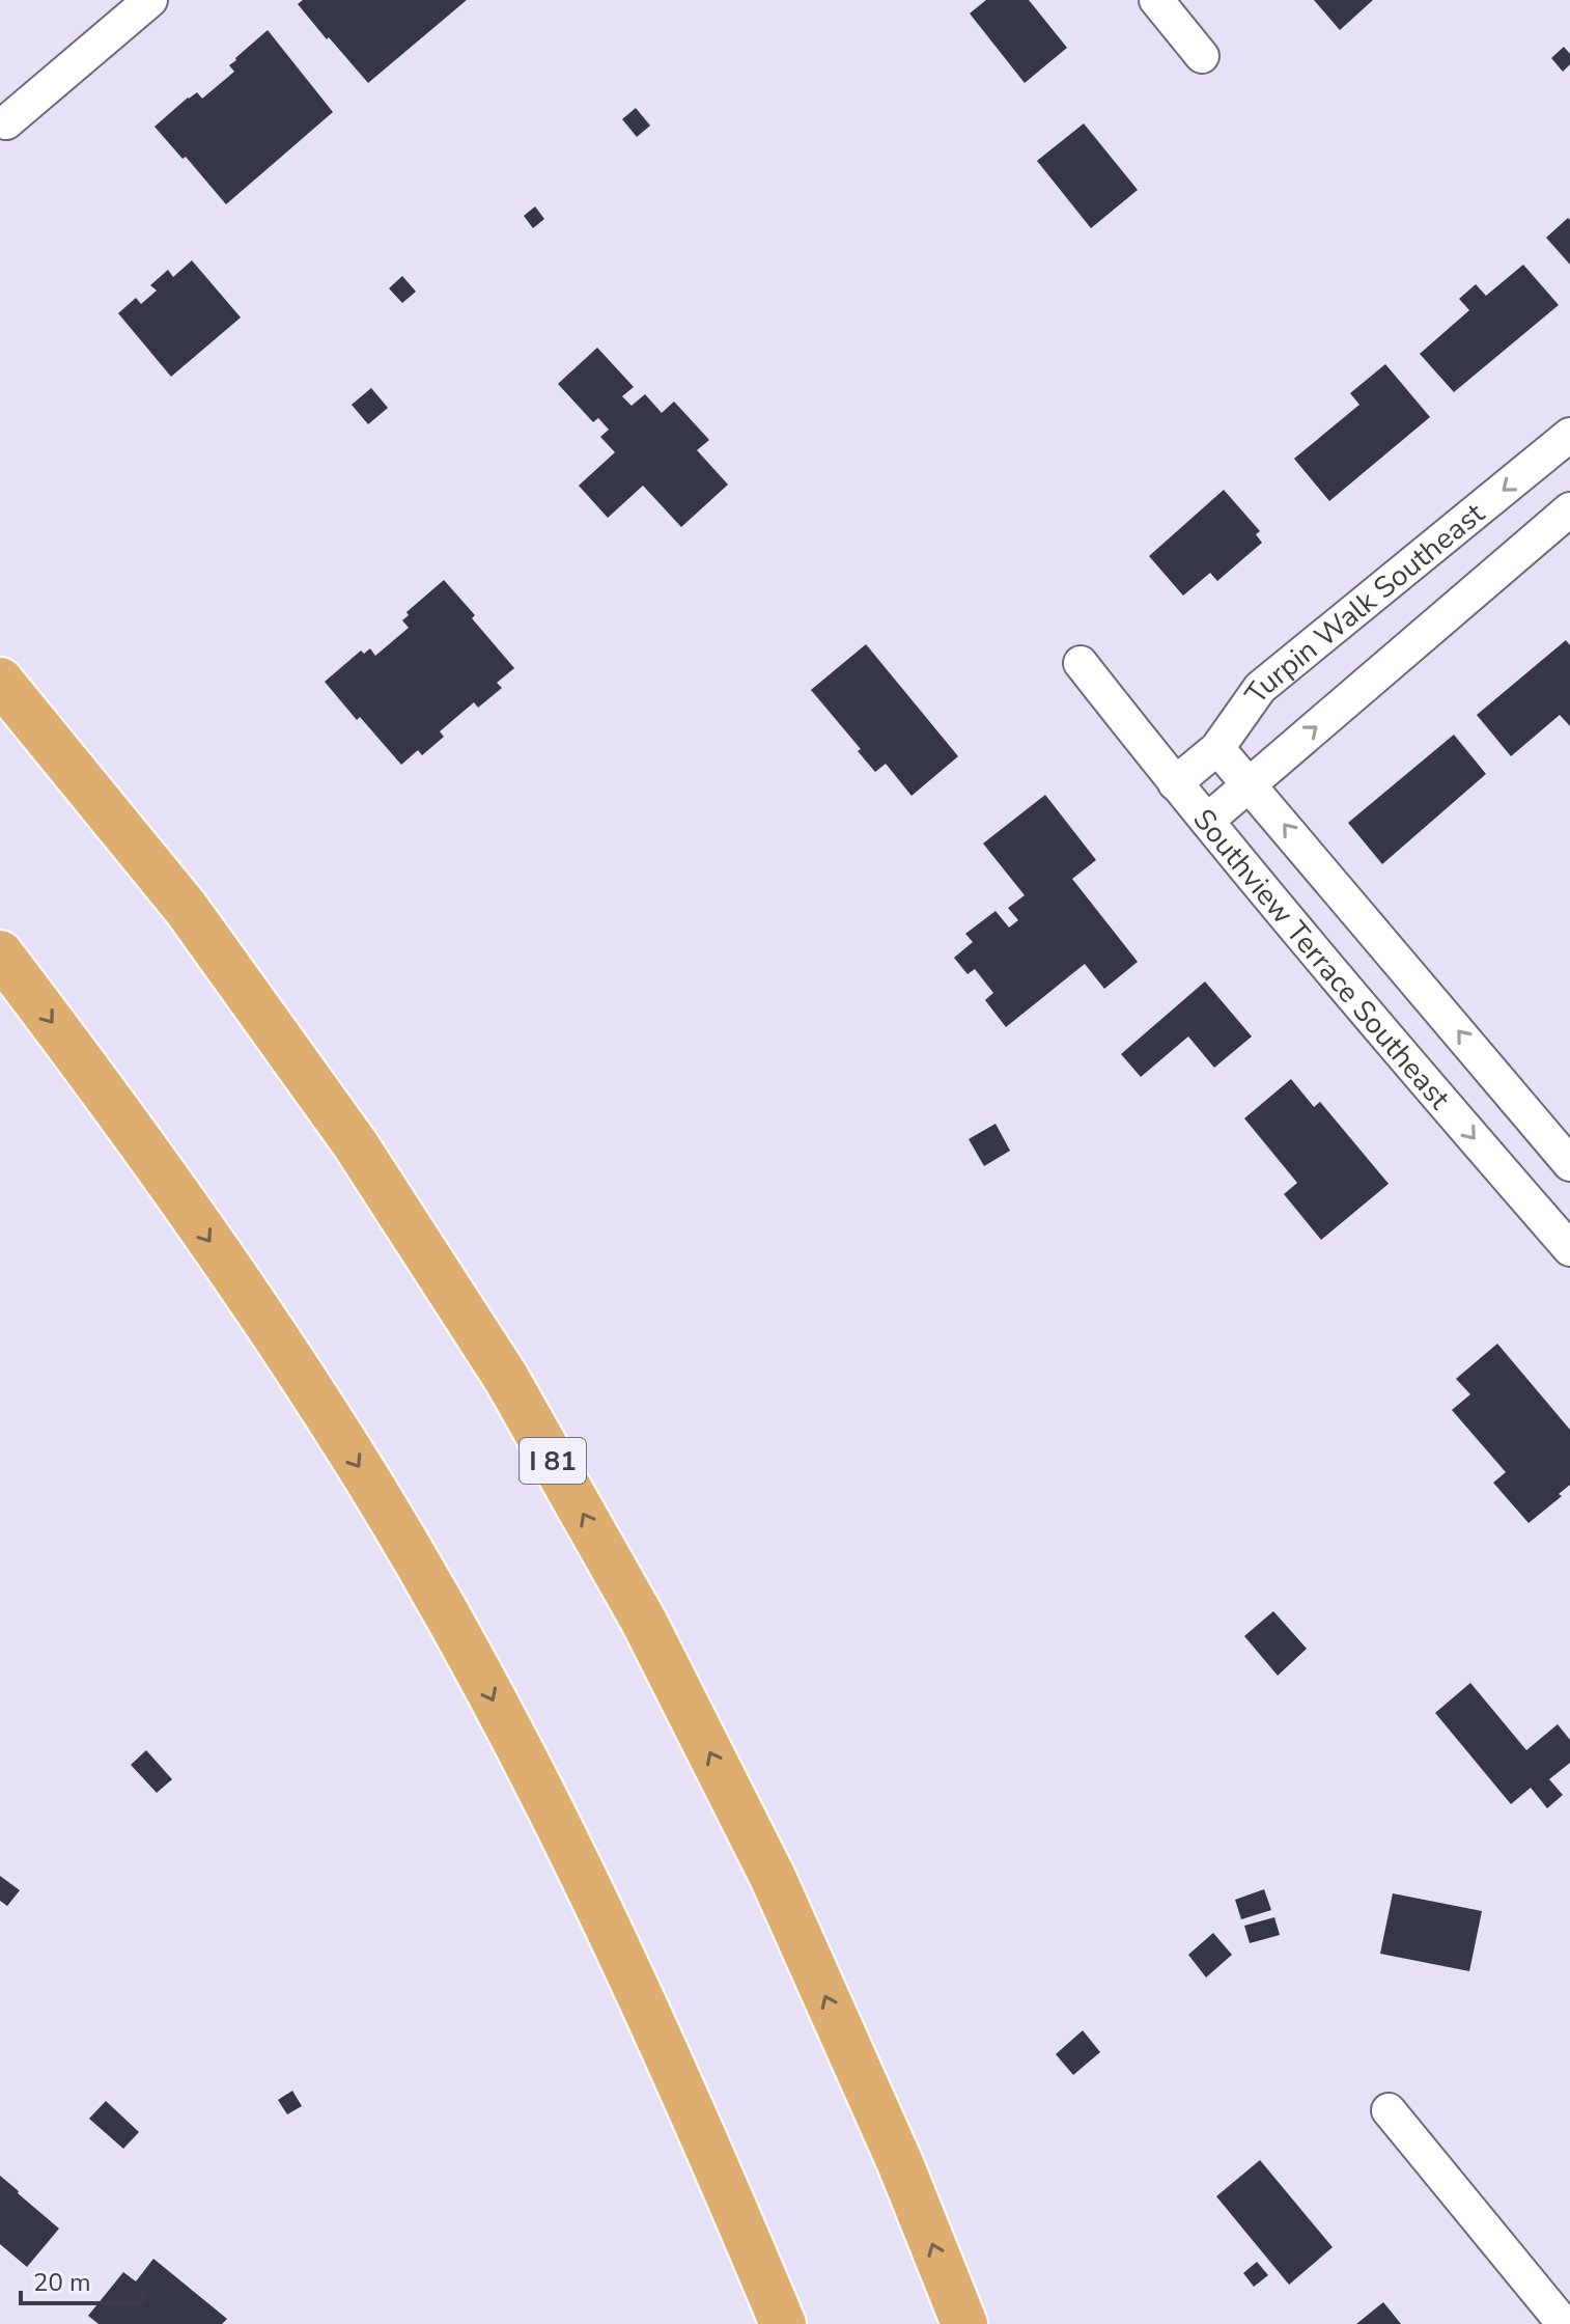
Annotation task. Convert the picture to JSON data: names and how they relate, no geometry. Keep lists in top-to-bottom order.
{
  "streets": {
    "highway": ["I 81"],
    "street": ["Turpin Walk Southeast", "Southview Terrace Southeast"]
  },
  "crossings": [
    ["Turpin Walk Southeast", "Southview Terrace Southeast"]
  ],
  "scale_bar": "20 m"
}
